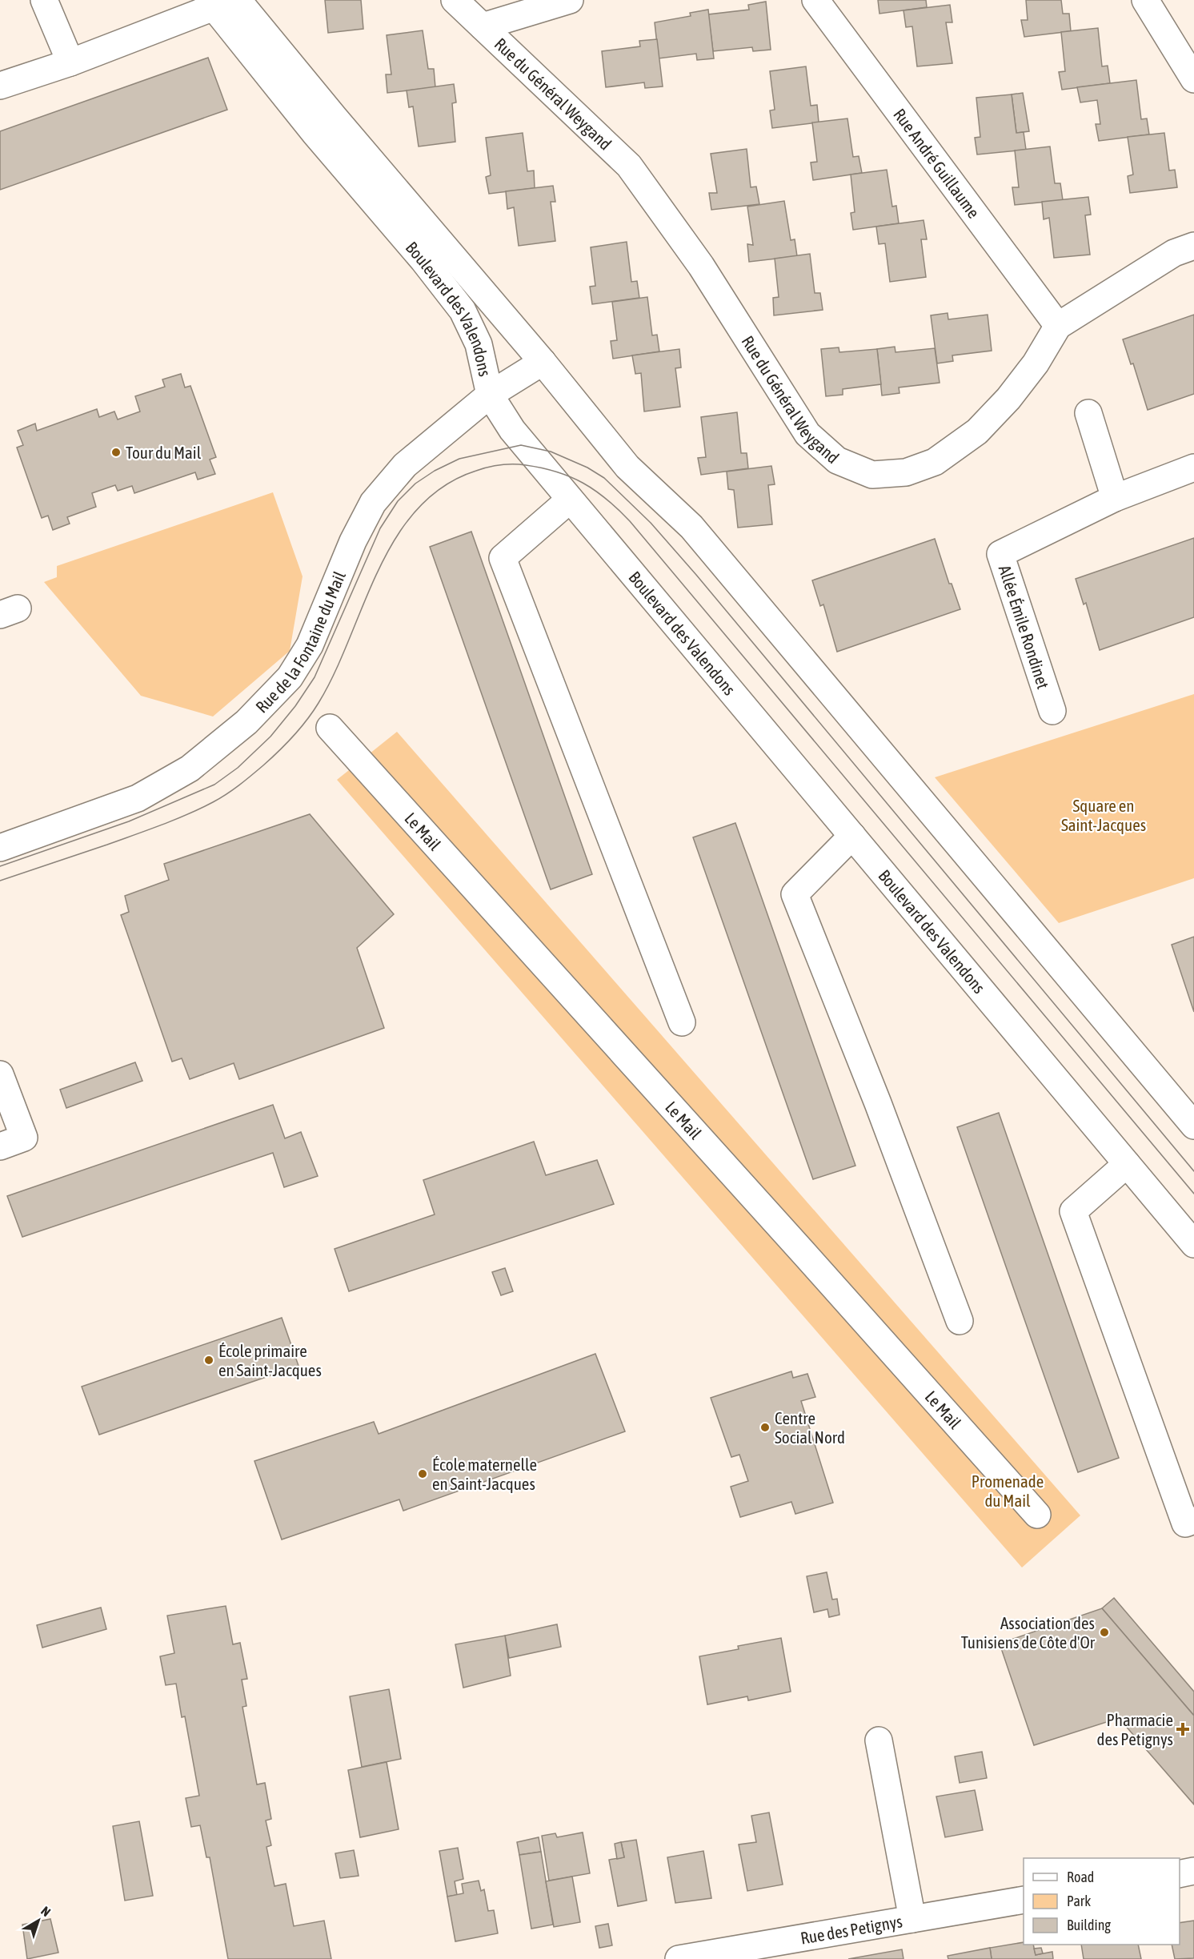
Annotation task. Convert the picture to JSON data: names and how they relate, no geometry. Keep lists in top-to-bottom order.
{
  "streets": {
    "street": [
      "Rue du Général Weygand",
      "Rue André Guillaume",
      "Boulevard des Valendons",
      "Allée Émile Rondinet",
      "Rue de la Fontaine du Mail",
      "Le Mail",
      "Rue des Petignys"
    ]
  },
  "crossings": [
    ["Rue du Général Weygand", "Rue André Guillaume"],
    ["Boulevard des Valendons", "Rue de la Fontaine du Mail"]
  ],
  "parks": ["Square en Saint-Jacques", "Promenade du Mail"],
  "places": {
    "other": [
      "Tour du Mail",
      "École primaire en Saint-Jacques",
      "Centre Social Nord",
      "École maternelle en Saint-Jacques",
      "Association des Tunisiens de Côte d'Or"
    ],
    "health": ["Pharmacie des Petignys"]
  },
  "legend": ["Road", "Park", "Building"],
  "north": "top right"
}
